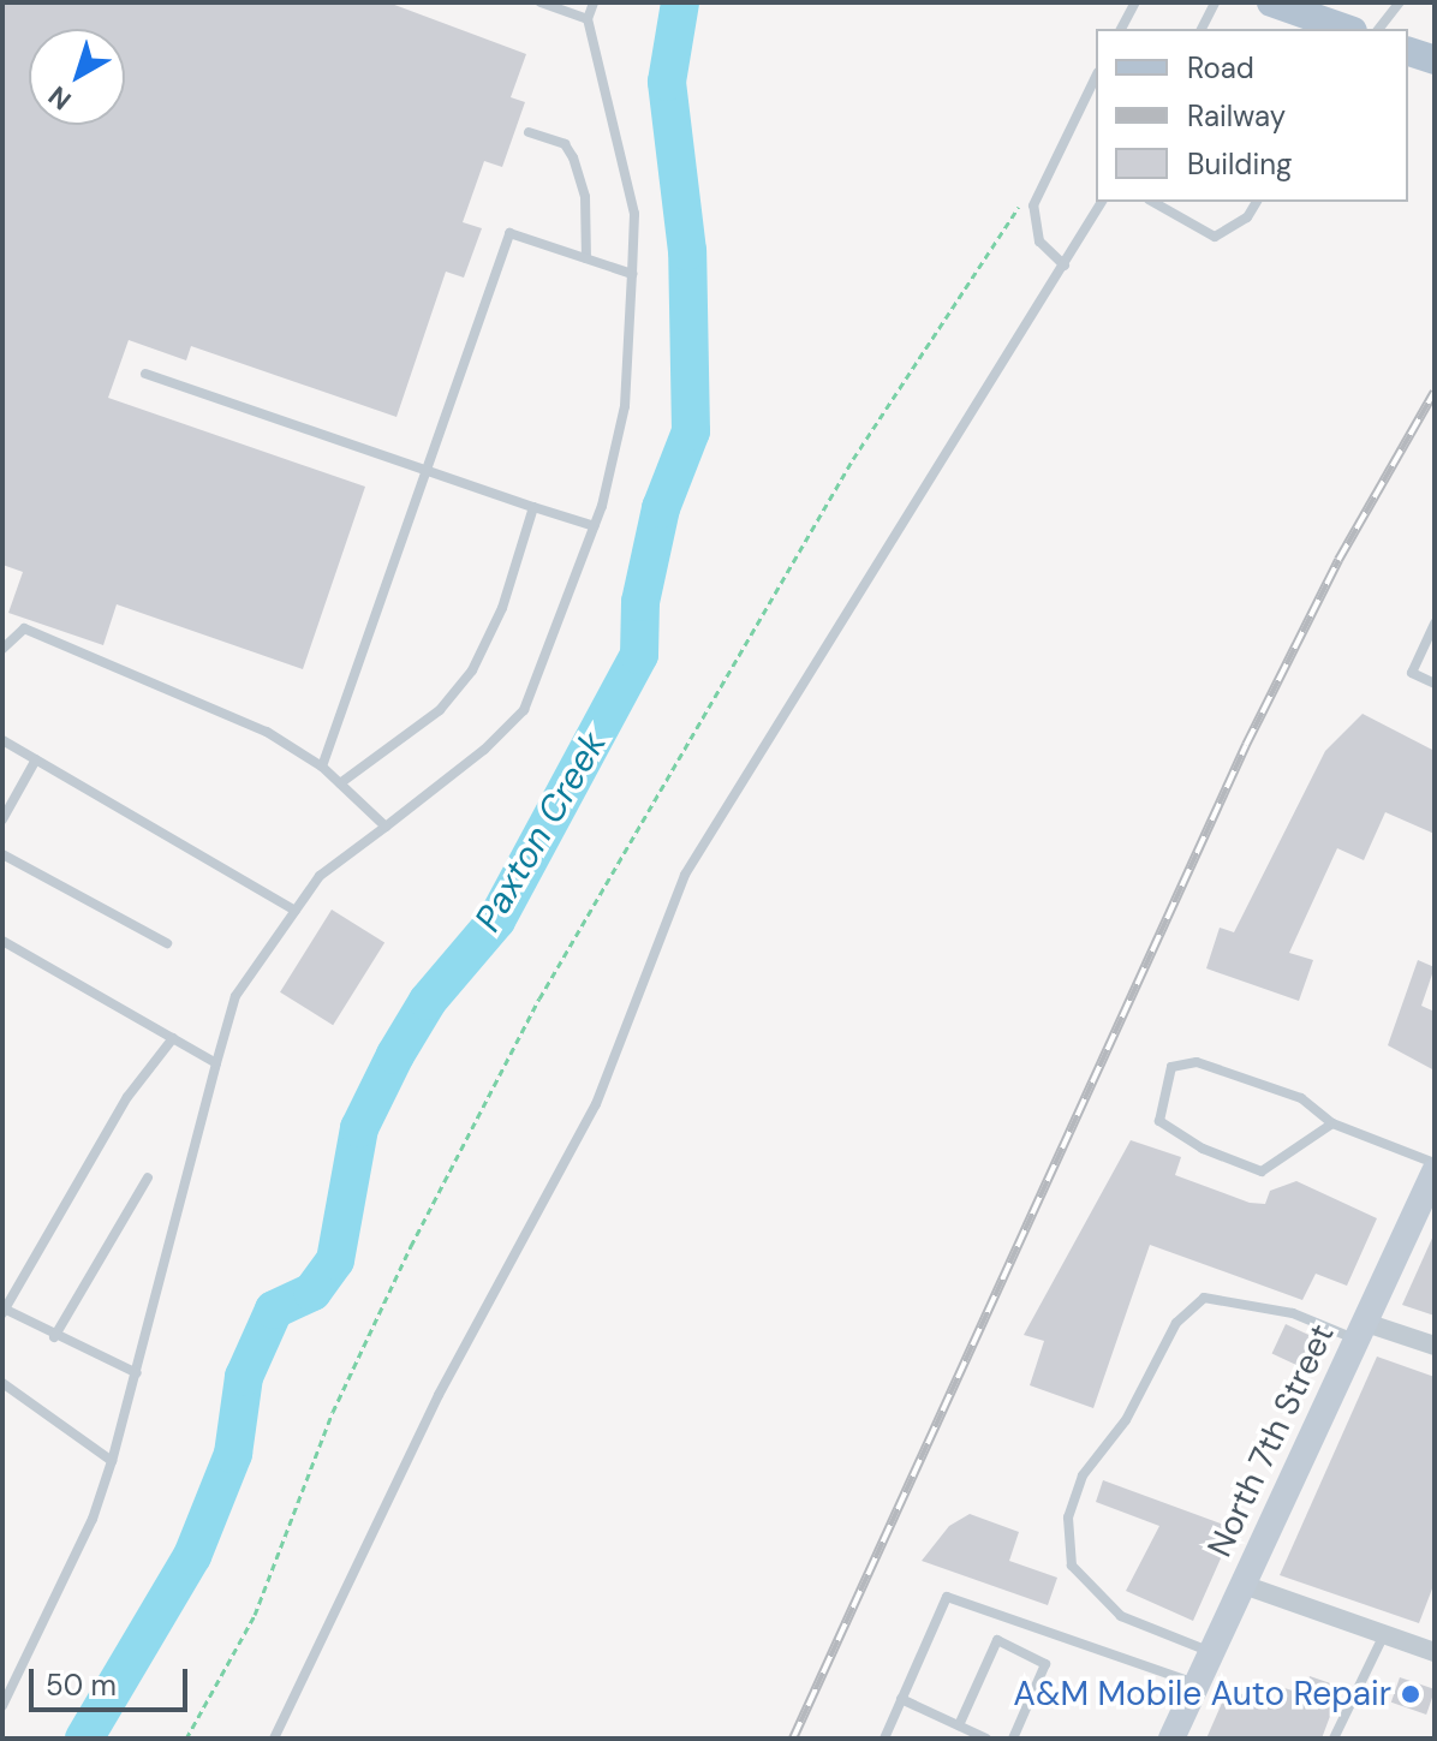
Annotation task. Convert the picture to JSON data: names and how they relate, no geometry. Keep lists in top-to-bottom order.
{
  "streets": {
    "main road": ["North 7th Street"]
  },
  "water": ["Paxton Creek"],
  "places": ["A&M Mobile Auto Repair"],
  "legend": ["Road", "Railway", "Building"],
  "scale_bar": "50 m",
  "north": "bottom left"
}
